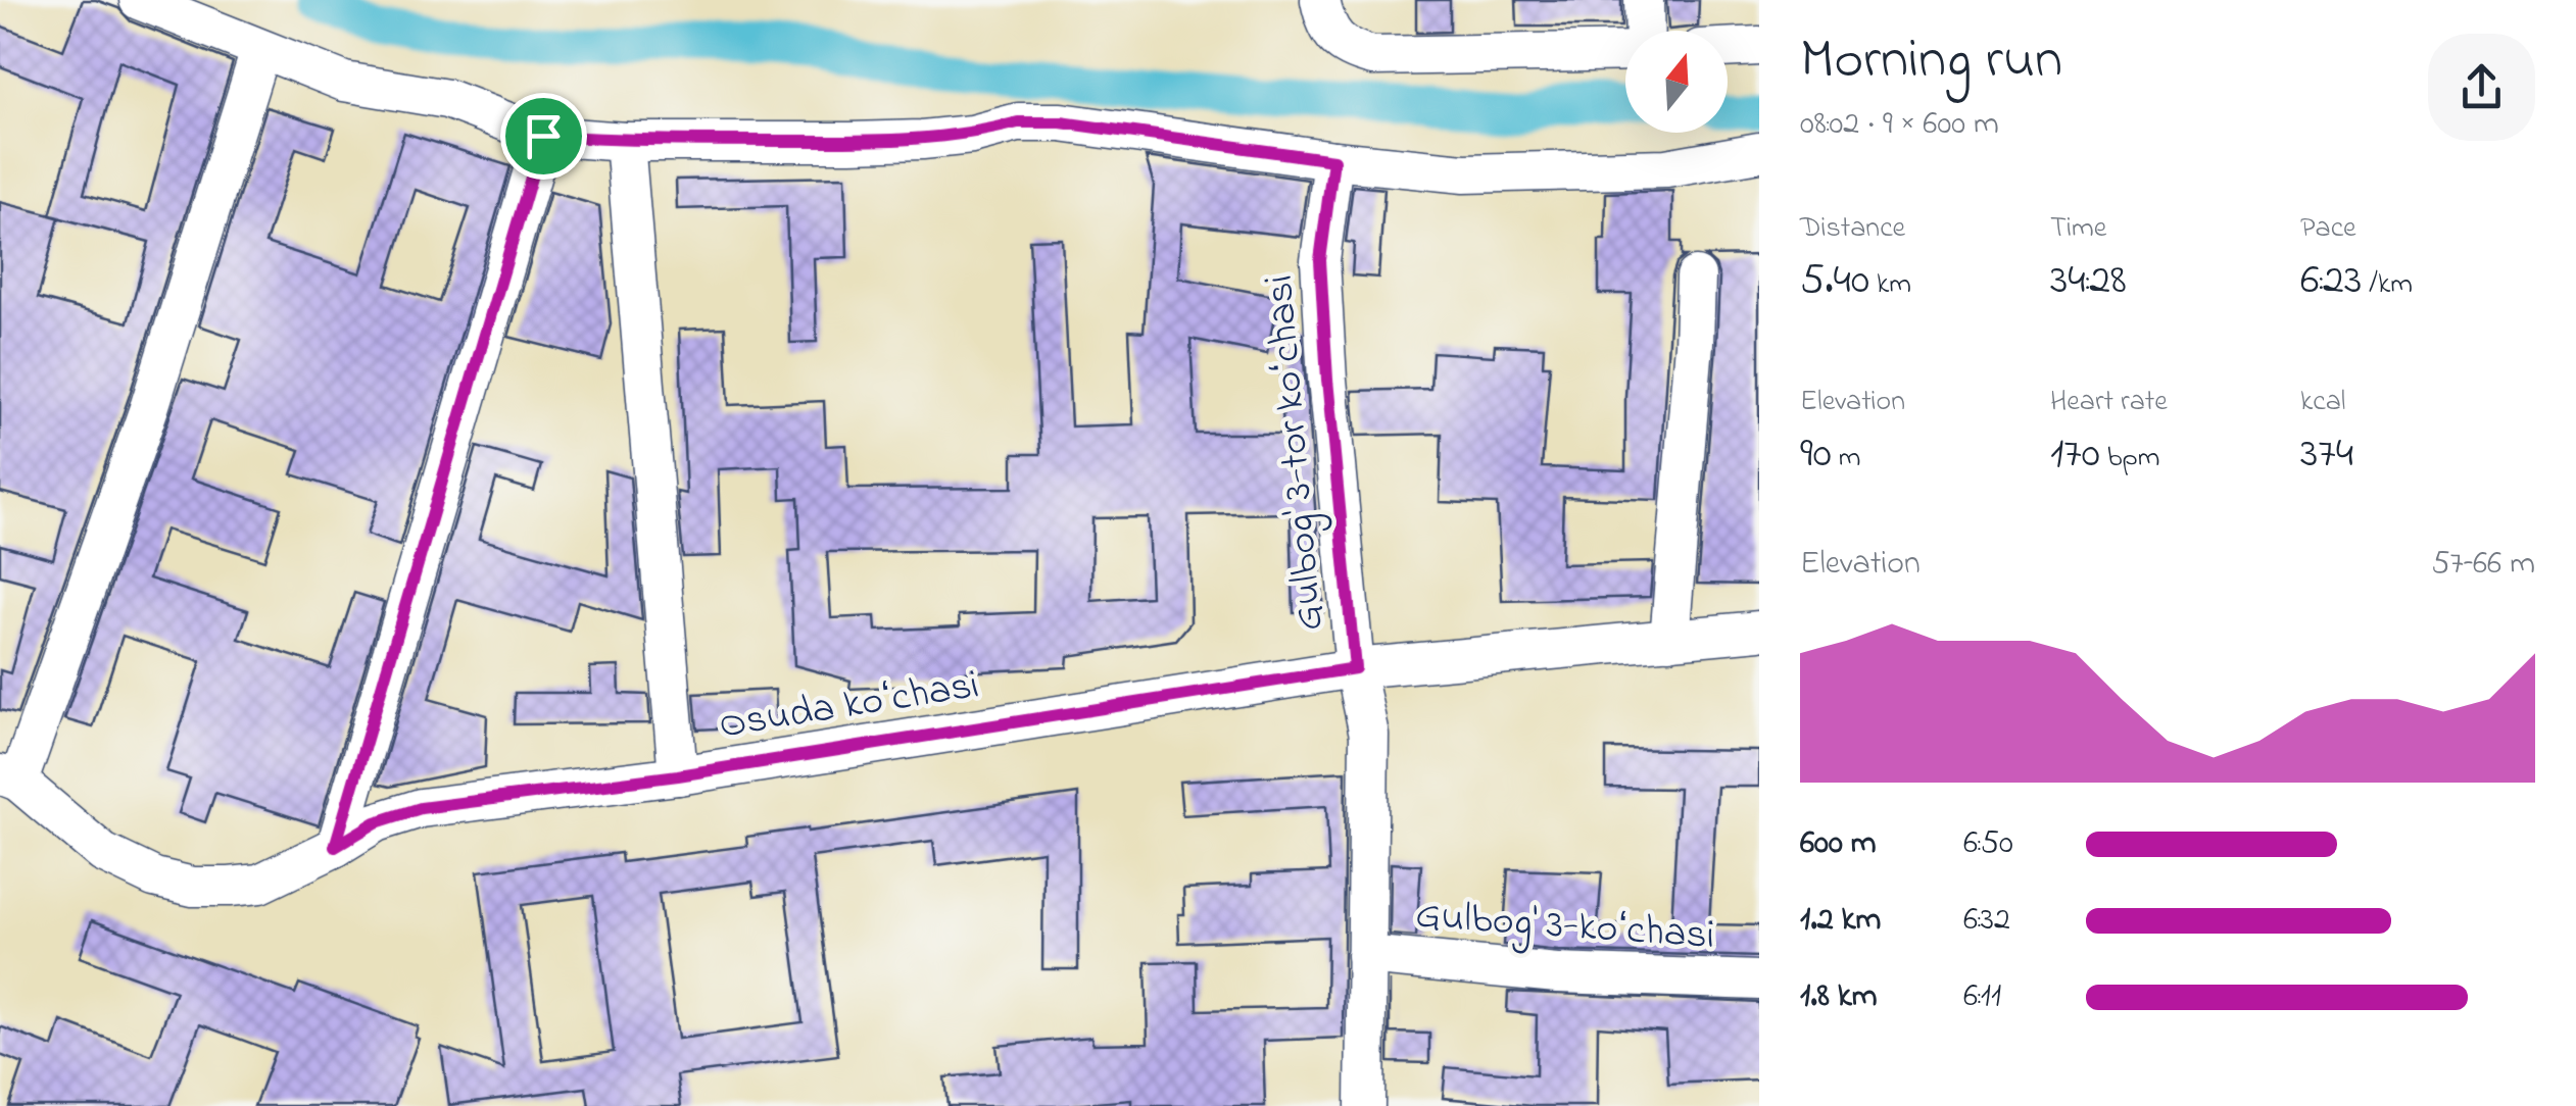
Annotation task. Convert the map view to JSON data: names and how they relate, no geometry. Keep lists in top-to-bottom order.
{
  "streets": {
    "street": ["Gulbog' 3-tor koʻchasi", "Osuda koʻchasi", "Gulbog' 3-koʻchasi"]
  },
  "crossings": [
    ["Gulbog' 3-tor koʻchasi", "Osuda koʻchasi"],
    ["Gulbog' 3-tor koʻchasi", "Gulbog' 3-koʻchasi"]
  ],
  "north": "top",
  "page": {
    "heading": ["Morning run", "08:02 · 9 × 600 m"],
    "stats": [
      ["Distance", "5.40 km"],
      ["Time", "34:28"],
      ["Pace", "6:23 /km"],
      ["Elevation", "90 m"],
      ["Heart rate", "170 bpm"],
      ["kcal", "374"]
    ],
    "chart": ["Elevation", "57–66 m"],
    "list": [
      {
        "name": "600 m",
        "note": "6:50"
      },
      {
        "name": "1.2 km",
        "note": "6:32"
      },
      {
        "name": "1.8 km",
        "note": "6:11"
      }
    ]
  }
}
